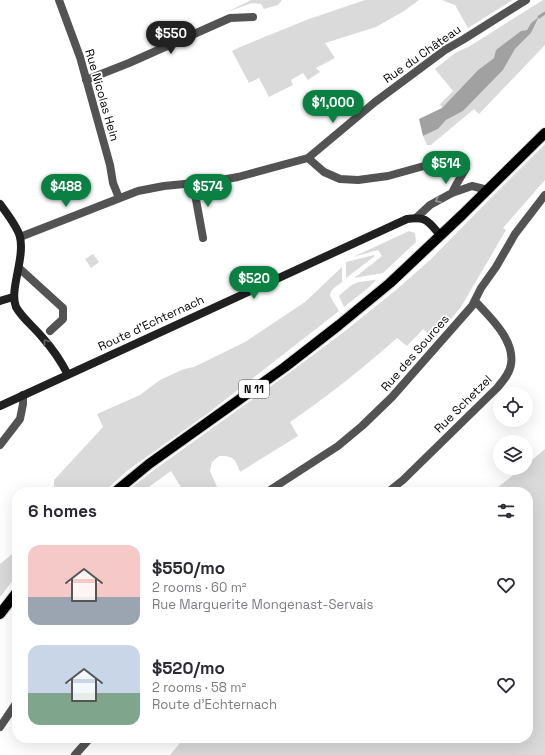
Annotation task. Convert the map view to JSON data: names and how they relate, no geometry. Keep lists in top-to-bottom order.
{
  "streets": {
    "main road": ["N 11"],
    "street": [
      "Rue du Château",
      "Rue Nicolas Hein",
      "Route d'Echternach",
      "Rue des Sources",
      "Rue Schetzel"
    ]
  },
  "crossings": [
    ["Rue du Château", "Rue Nicolas Hein"],
    ["Rue des Sources", "Rue Schetzel"]
  ],
  "page": {
    "price": [
      "$550",
      "$1,000",
      "$514",
      "$488",
      "$574",
      "$520"
    ],
    "heading": "6 homes",
    "list": [
      {
        "name": "$550/mo",
        "note": "2 rooms · 60 m² · Rue Marguerite Mongenast-Servais"
      },
      {
        "name": "$520/mo",
        "note": "2 rooms · 58 m² · Route d'Echternach"
      }
    ]
  }
}
